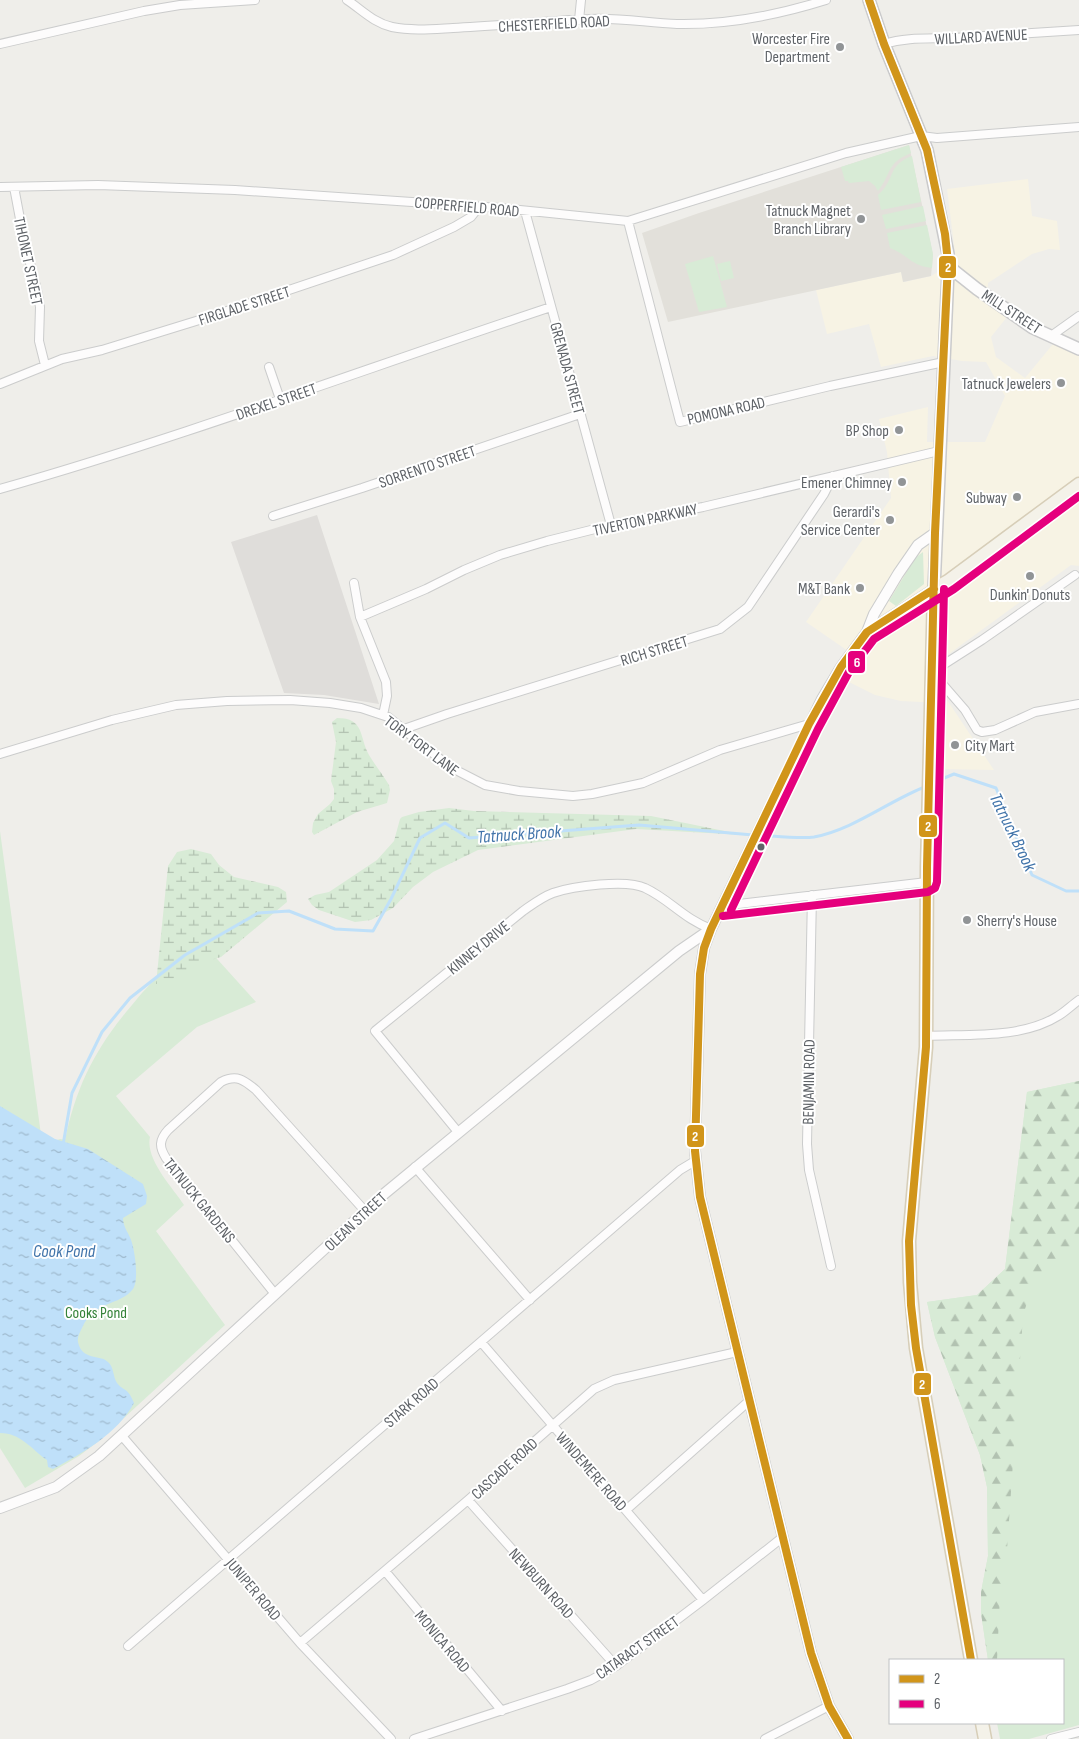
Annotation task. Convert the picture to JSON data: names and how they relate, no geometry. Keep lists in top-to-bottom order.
{
  "streets": {
    "main road": ["MILL STREET"],
    "street": [
      "CHESTERFIELD ROAD",
      "WILLARD AVENUE",
      "COPPERFIELD ROAD",
      "TIHONET STREET",
      "FIRGLADE STREET",
      "GRENADA STREET",
      "DREXEL STREET",
      "POMONA ROAD",
      "SORRENTO STREET",
      "TIVERTON PARKWAY",
      "RICH STREET",
      "TORY FORT LANE",
      "KINNEY DRIVE",
      "BENJAMIN ROAD",
      "TATNUCK GARDENS",
      "OLEAN STREET",
      "STARK ROAD",
      "CASCADE ROAD",
      "WINDEMERE ROAD",
      "NEWBURN ROAD",
      "JUNIPER ROAD",
      "MONICA ROAD",
      "CATARACT STREET"
    ]
  },
  "crossings": [
    ["COPPERFIELD ROAD", "TIHONET STREET"],
    ["COPPERFIELD ROAD", "FIRGLADE STREET"],
    ["COPPERFIELD ROAD", "GRENADA STREET"],
    ["COPPERFIELD ROAD", "POMONA ROAD"],
    ["TIHONET STREET", "FIRGLADE STREET"],
    ["GRENADA STREET", "DREXEL STREET"],
    ["GRENADA STREET", "SORRENTO STREET"],
    ["GRENADA STREET", "TIVERTON PARKWAY"],
    ["TIVERTON PARKWAY", "RICH STREET"],
    ["RICH STREET", "TORY FORT LANE"],
    ["KINNEY DRIVE", "OLEAN STREET"],
    ["TATNUCK GARDENS", "OLEAN STREET"],
    ["OLEAN STREET", "JUNIPER ROAD"],
    ["STARK ROAD", "WINDEMERE ROAD"],
    ["STARK ROAD", "JUNIPER ROAD"],
    ["CASCADE ROAD", "WINDEMERE ROAD"],
    ["CASCADE ROAD", "NEWBURN ROAD"],
    ["CASCADE ROAD", "JUNIPER ROAD"],
    ["CASCADE ROAD", "MONICA ROAD"],
    ["WINDEMERE ROAD", "CATARACT STREET"],
    ["NEWBURN ROAD", "CATARACT STREET"],
    ["MONICA ROAD", "CATARACT STREET"]
  ],
  "water": ["Tatnuck Brook", "Cook Pond"],
  "parks": ["Cooks Pond"],
  "places": [
    "Worcester Fire Department",
    "Tatnuck Magnet Branch Library",
    "Tatnuck Jewelers",
    "BP Shop",
    "Emener Chimney",
    "Subway",
    "Gerardi's Service Center",
    "Dunkin' Donuts",
    "M&T Bank",
    "City Mart",
    "Sherry's House"
  ],
  "lines": ["transit line 2", "transit line 6"],
  "legend": ["2", "6"]
}
